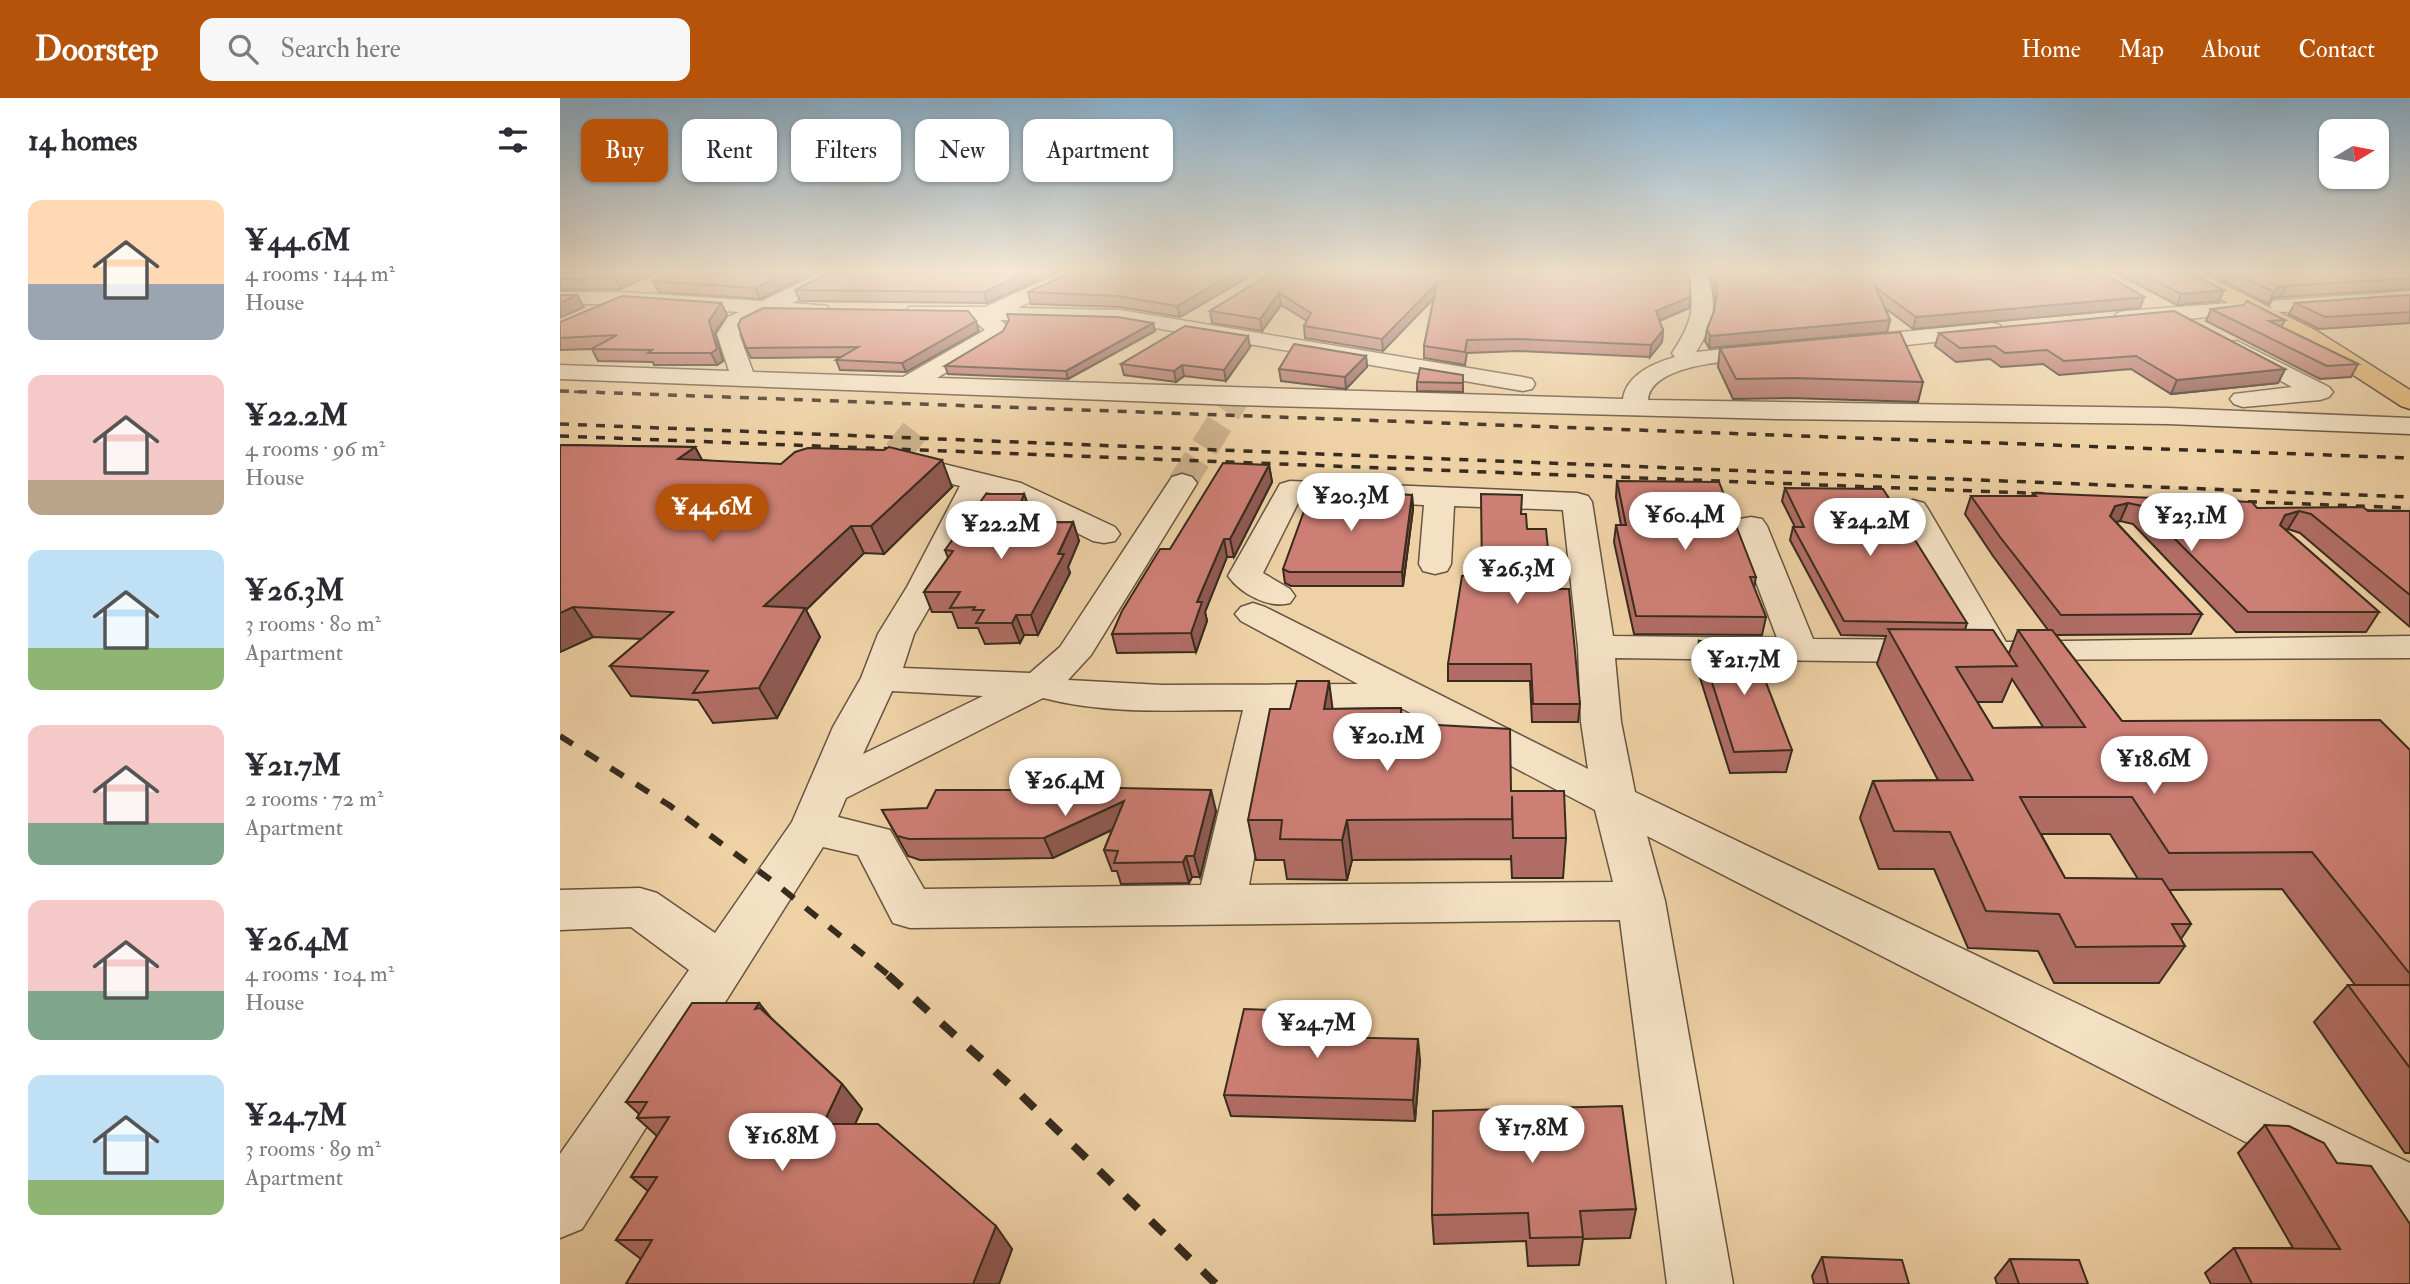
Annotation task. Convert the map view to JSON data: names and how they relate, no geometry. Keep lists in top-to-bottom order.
{
  "north": "right",
  "page": {
    "header": "Doorstep",
    "search": "Search here",
    "nav": [
      "Home",
      "Map",
      "About",
      "Contact"
    ],
    "heading": "14 homes",
    "chip": [
      "Buy",
      "Rent",
      "Filters",
      "New",
      "Apartment"
    ],
    "list": [
      {
        "name": "¥44.6M",
        "note": "4 rooms · 144 m² · House"
      },
      {
        "name": "¥22.2M",
        "note": "4 rooms · 96 m² · House"
      },
      {
        "name": "¥26.3M",
        "note": "3 rooms · 80 m² · Apartment"
      },
      {
        "name": "¥21.7M",
        "note": "2 rooms · 72 m² · Apartment"
      },
      {
        "name": "¥26.4M",
        "note": "4 rooms · 104 m² · House"
      },
      {
        "name": "¥24.7M",
        "note": "3 rooms · 89 m² · Apartment"
      }
    ],
    "price": [
      "¥20.3M",
      "¥44.6M",
      "¥60.4M",
      "¥23.1M",
      "¥24.2M",
      "¥22.2M",
      "¥26.3M",
      "¥21.7M",
      "¥20.1M",
      "¥18.6M",
      "¥26.4M",
      "¥24.7M",
      "¥17.8M",
      "¥16.8M"
    ]
  }
}
